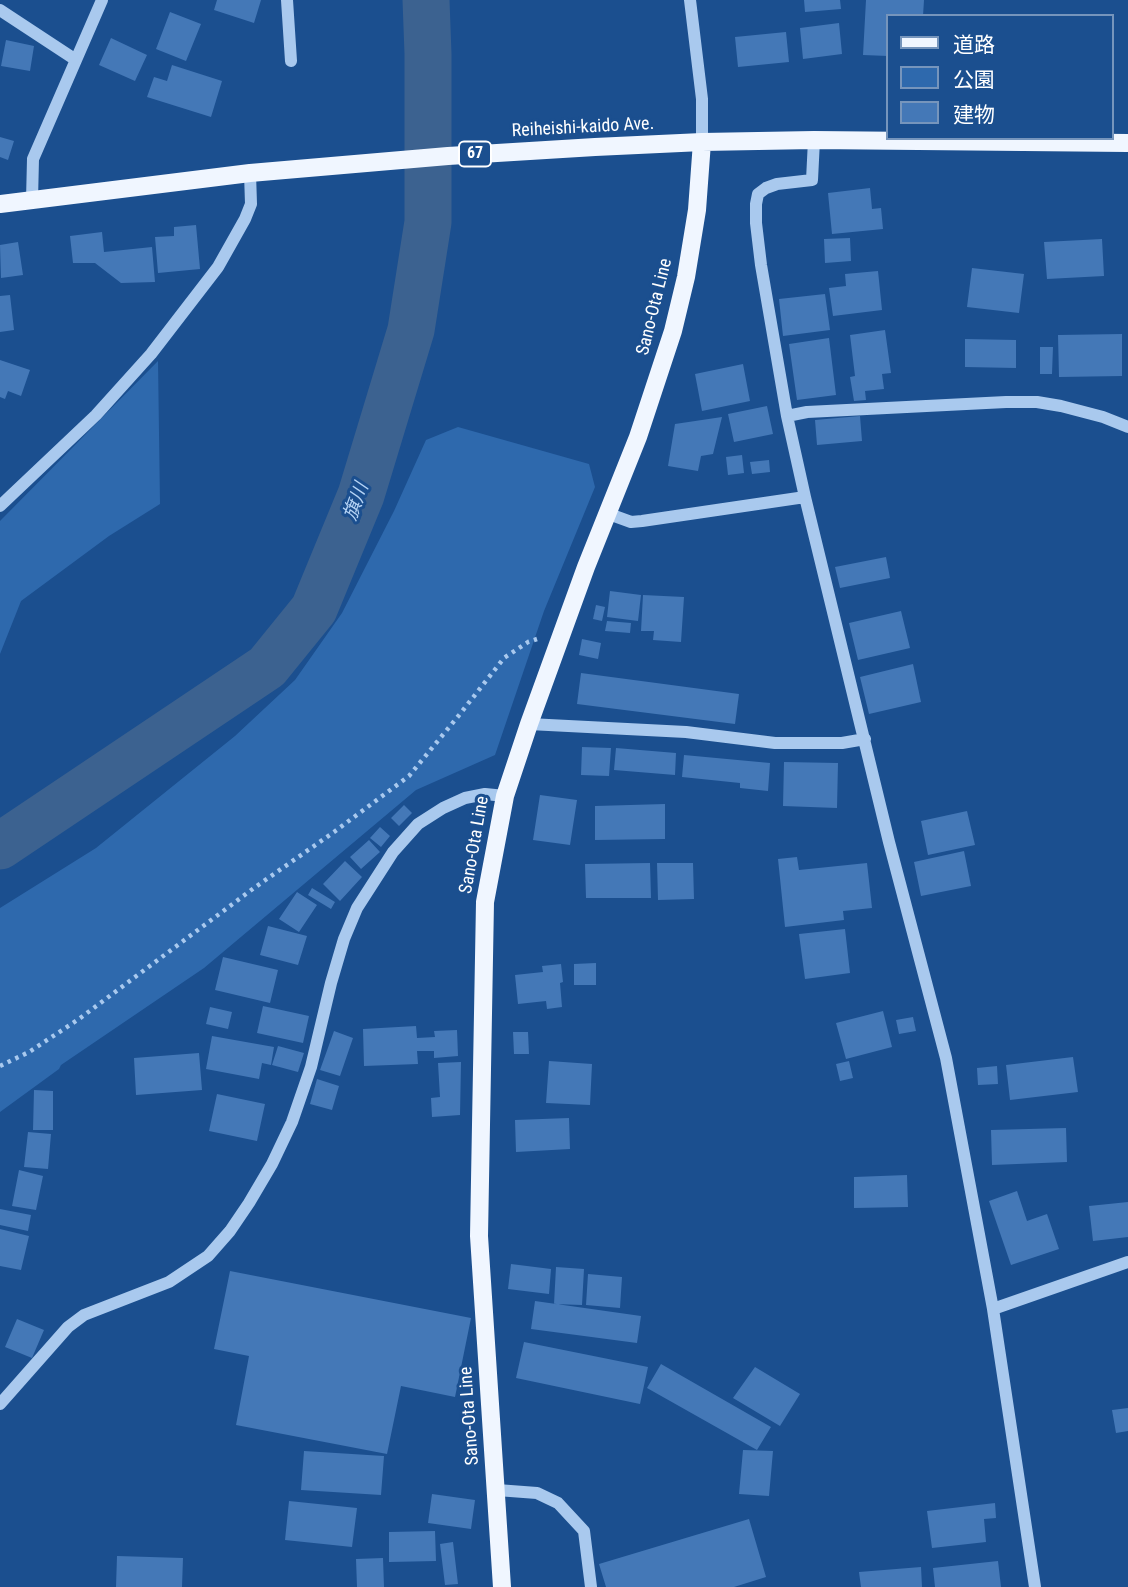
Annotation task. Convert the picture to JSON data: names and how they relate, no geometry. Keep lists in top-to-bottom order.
{
  "streets": {
    "main road": ["Reiheishi-kaido Ave.", "67", "Sano-Ota Line"]
  },
  "crossings": [
    ["Reiheishi-kaido Ave.", "Sano-Ota Line"]
  ],
  "water": ["旗川"],
  "legend": ["道路", "公園", "建物"]
}
